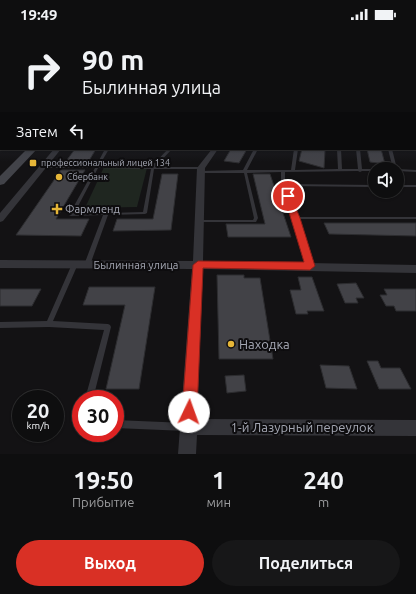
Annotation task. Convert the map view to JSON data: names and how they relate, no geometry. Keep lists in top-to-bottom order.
{
  "streets": {
    "street": ["Былинная улица", "1-й Лазурный переулок"]
  },
  "places": {
    "transit": ["профессиональный лицей 134"],
    "other": ["Сбербанк", "Находка"],
    "health": ["Фармленд"]
  },
  "page": {
    "status": "19:49",
    "turn": ["90 m", "Былинная улица"],
    "then": "Затем",
    "speed": "20 km/h",
    "limit": "30",
    "eta": [
      "19:50",
      "Прибытие",
      "1",
      "мин",
      "240",
      "m"
    ],
    "buttons": ["Выход", "Поделиться"]
  }
}
